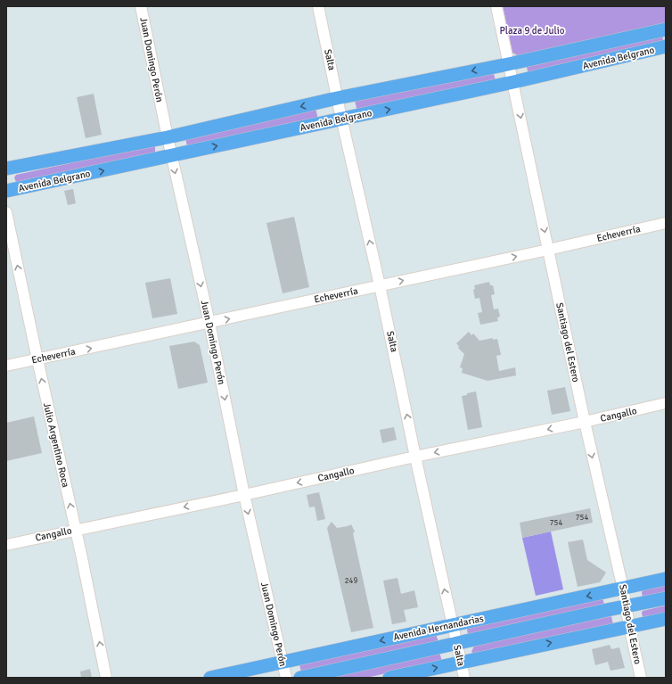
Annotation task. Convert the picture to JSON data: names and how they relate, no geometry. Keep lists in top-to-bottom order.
{
  "streets": {
    "main road": ["Avenida Belgrano", "Avenida Hernandarias"],
    "street": [
      "Juan Domingo Perón",
      "Salta",
      "Echeverría",
      "Santiago del Estero",
      "Cangallo",
      "Julio Argentino Roca"
    ]
  },
  "crossings": [
    ["Avenida Belgrano", "Juan Domingo Perón"],
    ["Avenida Belgrano", "Salta"],
    ["Avenida Belgrano", "Santiago del Estero"],
    ["Juan Domingo Perón", "Echeverría"],
    ["Juan Domingo Perón", "Cangallo"],
    ["Juan Domingo Perón", "Avenida Hernandarias"],
    ["Salta", "Echeverría"],
    ["Salta", "Cangallo"],
    ["Salta", "Avenida Hernandarias"],
    ["Echeverría", "Santiago del Estero"],
    ["Echeverría", "Julio Argentino Roca"],
    ["Santiago del Estero", "Cangallo"],
    ["Santiago del Estero", "Avenida Hernandarias"],
    ["Cangallo", "Julio Argentino Roca"]
  ],
  "one_way": [
    "Juan Domingo Perón",
    "Salta",
    "Echeverría",
    "Santiago del Estero",
    "Cangallo",
    "Julio Argentino Roca"
  ],
  "parks": ["Plaza 9 de Julio"],
  "house_numbers": ["754", "754", "249"]
}
